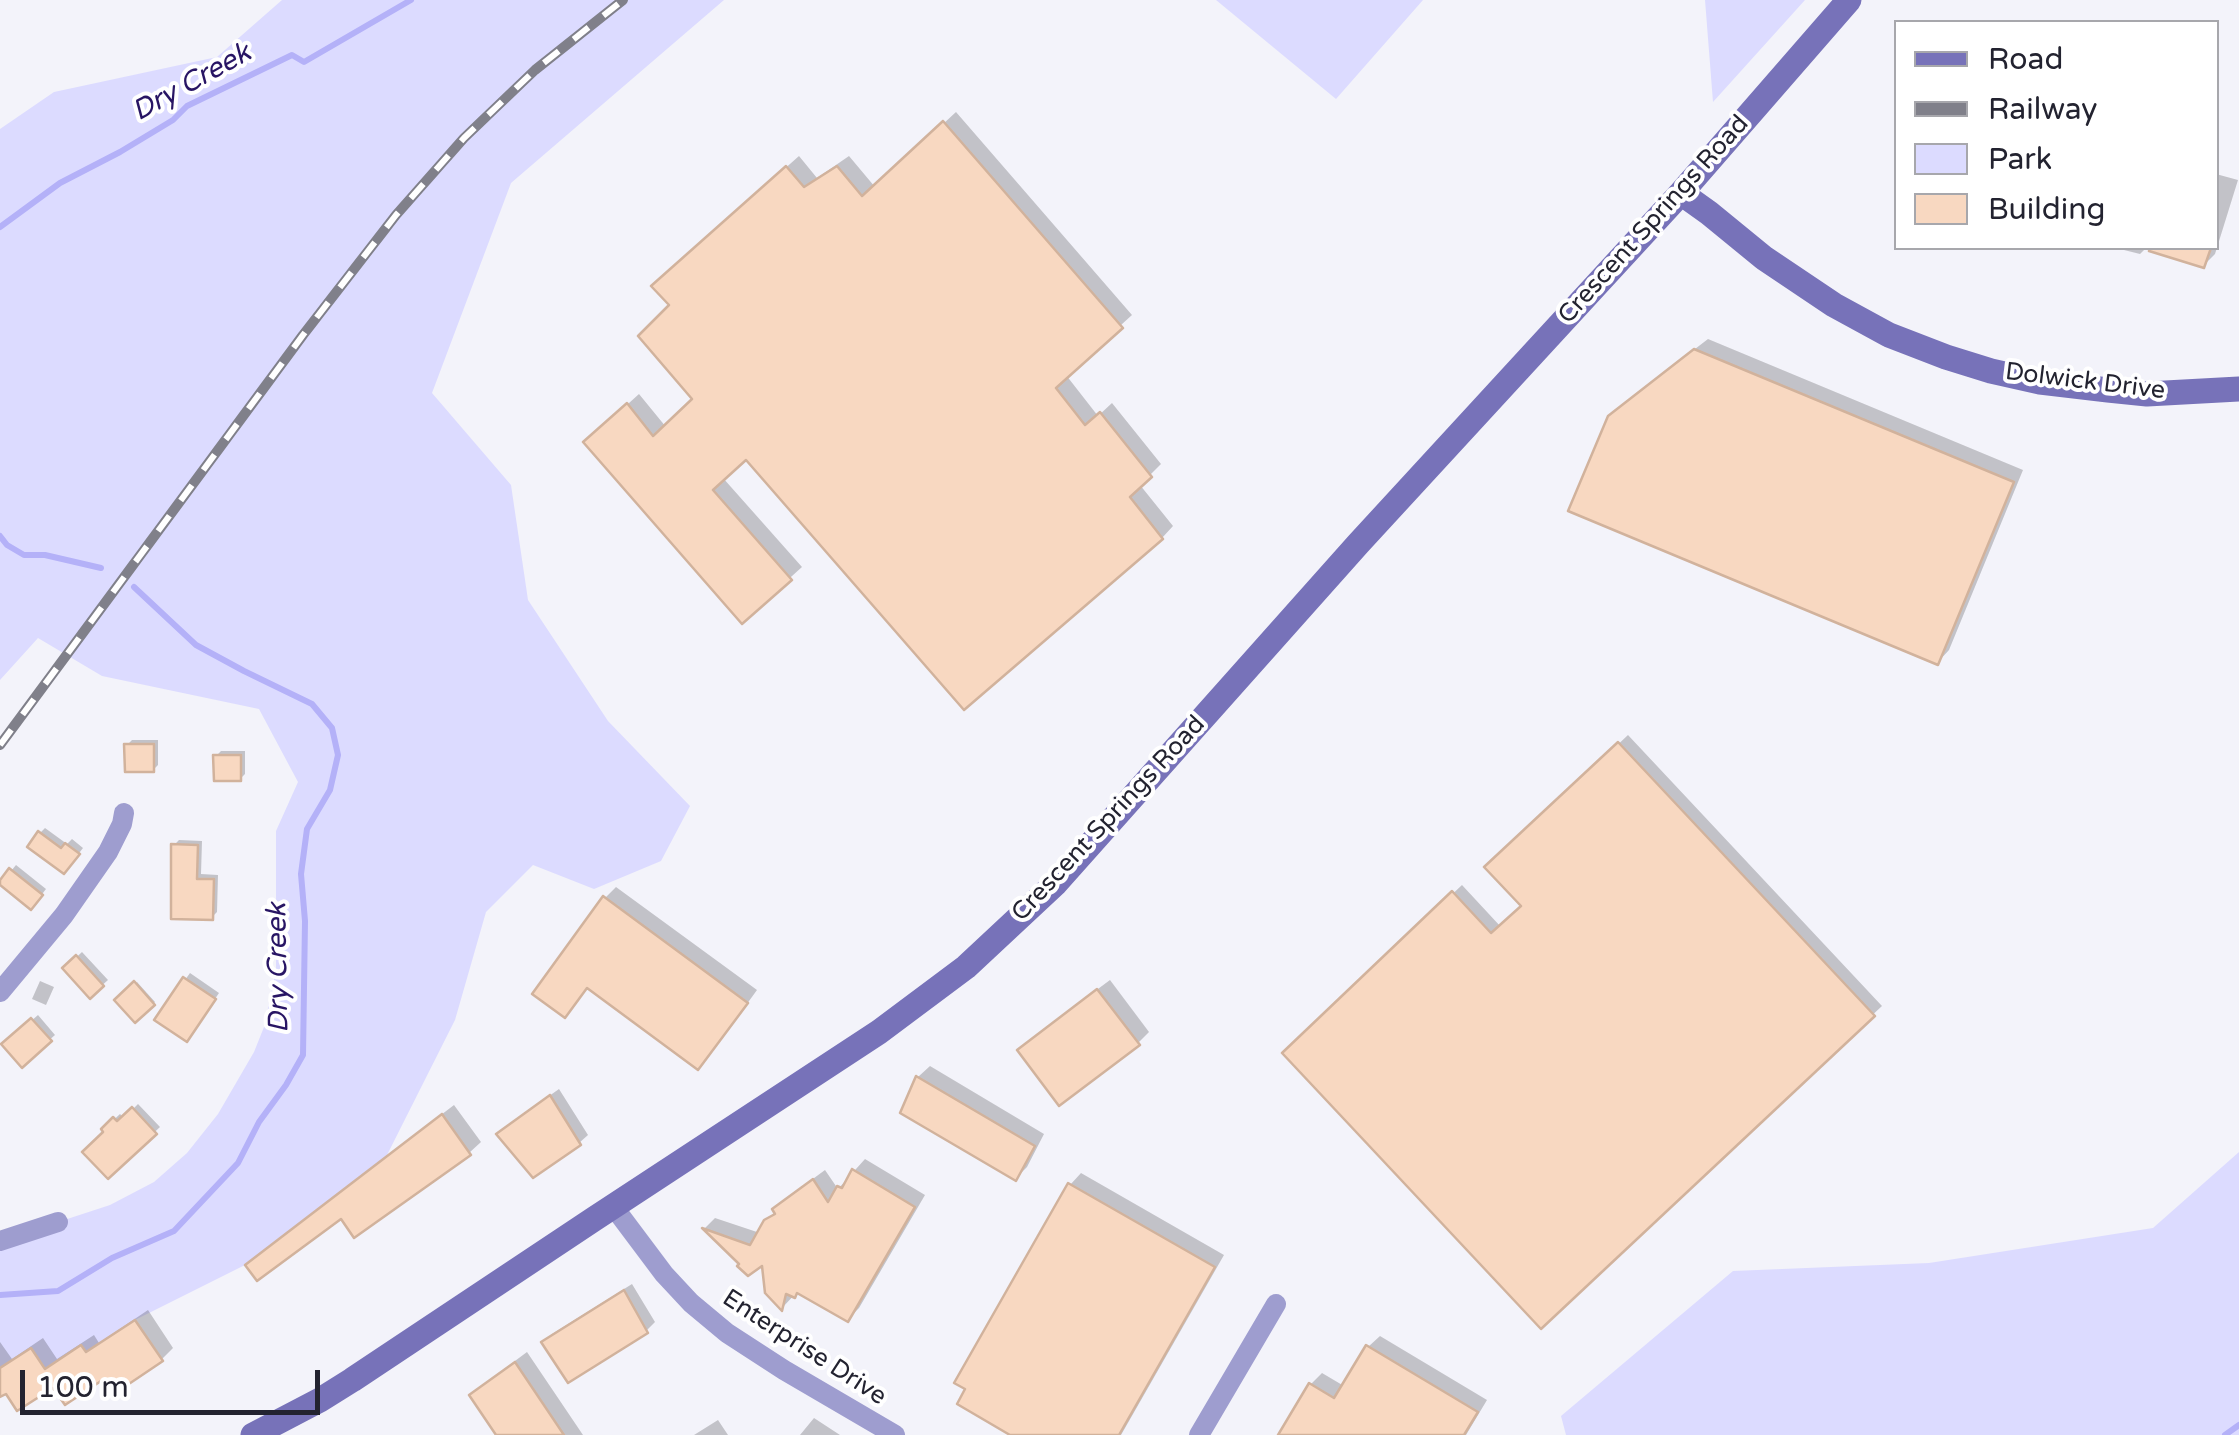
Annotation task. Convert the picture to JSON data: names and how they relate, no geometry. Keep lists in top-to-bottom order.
{
  "streets": {
    "main road": ["Crescent Springs Road", "Dolwick Drive"],
    "street": ["Enterprise Drive"]
  },
  "crossings": [
    ["Crescent Springs Road", "Dolwick Drive"],
    ["Crescent Springs Road", "Enterprise Drive"]
  ],
  "water": ["Dry Creek"],
  "legend": [
    "Road",
    "Railway",
    "Park",
    "Building"
  ],
  "scale_bar": "100 m"
}
